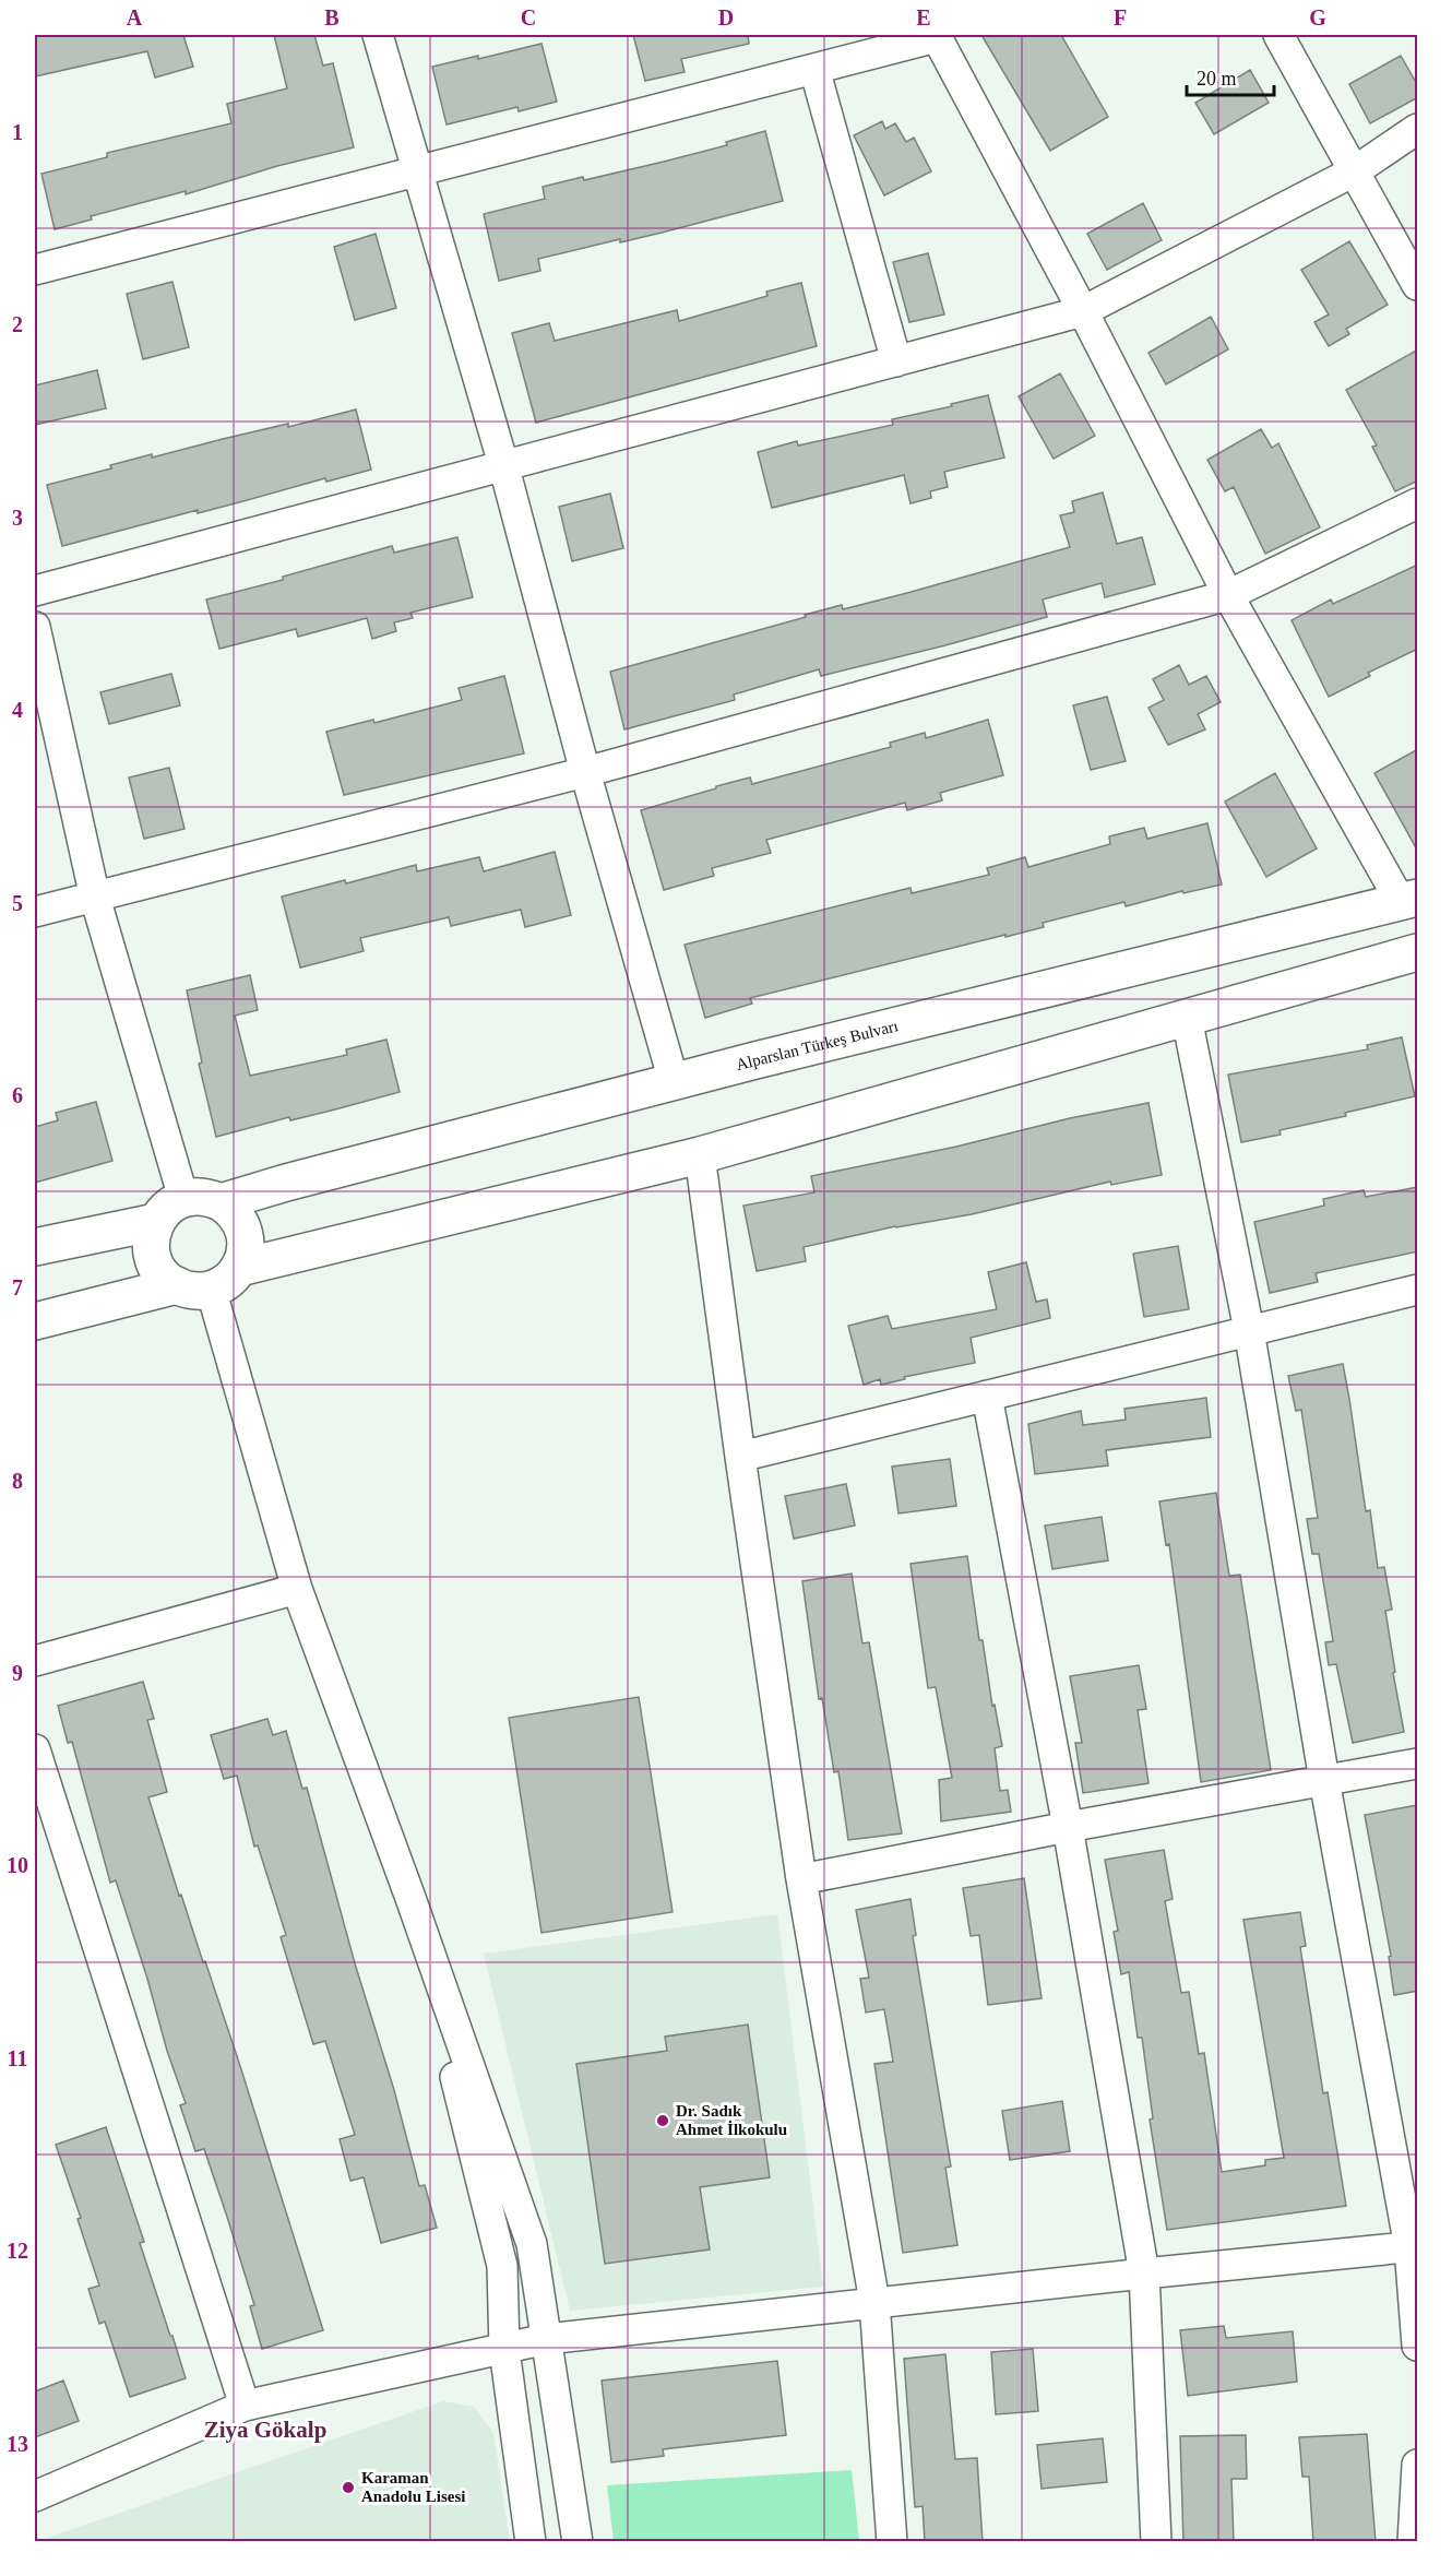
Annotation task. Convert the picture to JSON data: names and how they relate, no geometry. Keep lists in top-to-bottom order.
{
  "streets": {
    "main road": ["Alparslan Türkeş Bulvarı"]
  },
  "districts": ["Ziya Gökalp"],
  "places": ["Dr. Sadık Ahmet İlkokulu", "Karaman Anadolu Lisesi"],
  "scale_bar": "20 m",
  "grid": {
    "columns": [
      "A",
      "B",
      "C",
      "D",
      "E",
      "F",
      "G"
    ],
    "rows": [
      "1",
      "2",
      "3",
      "4",
      "5",
      "6",
      "7",
      "8",
      "9",
      "10",
      "11",
      "12",
      "13"
    ]
  }
}
